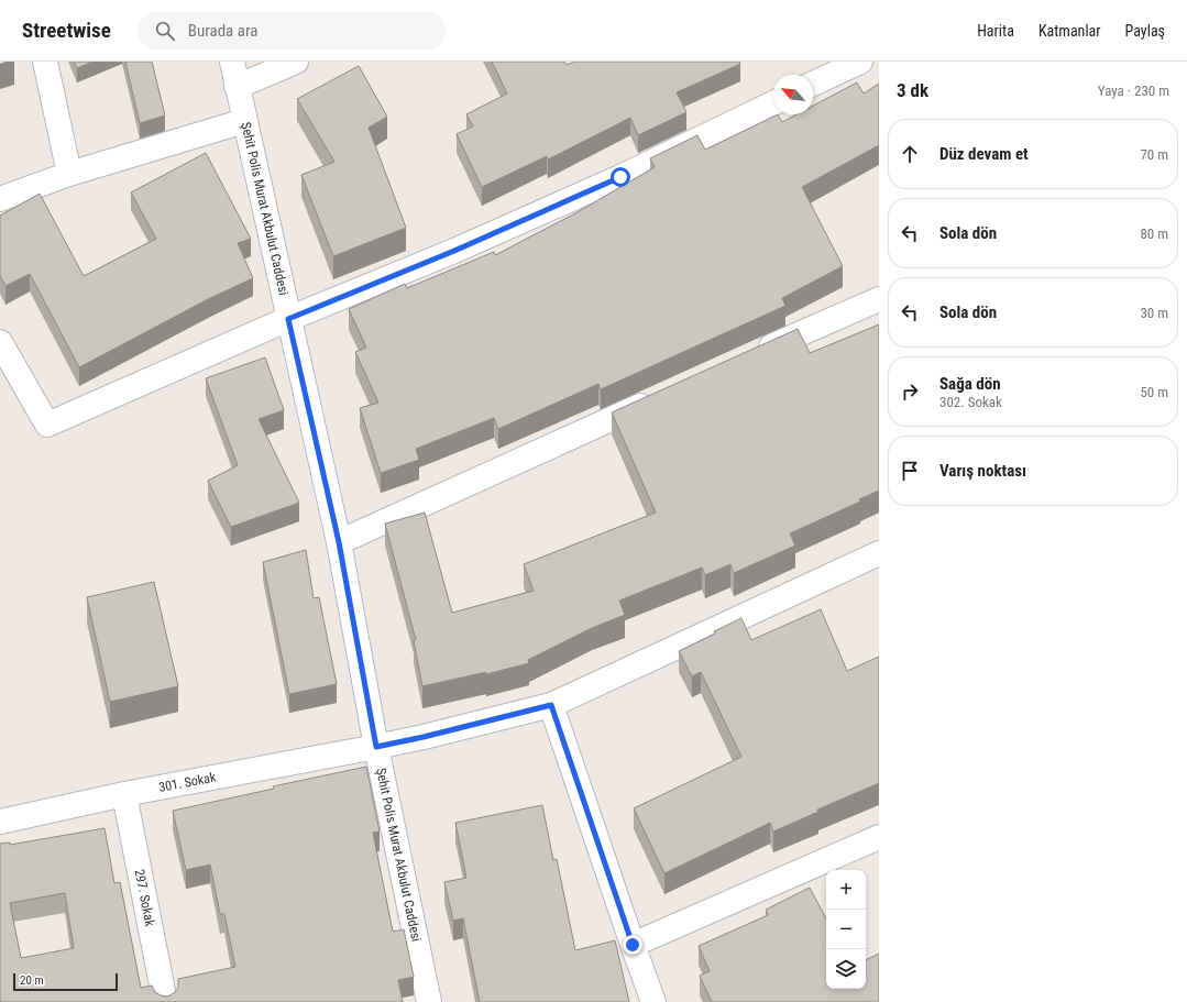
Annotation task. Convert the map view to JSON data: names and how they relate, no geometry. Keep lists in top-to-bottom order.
{
  "streets": {
    "street": ["Şehit Polis Murat Akbulut Caddesi", "301. Sokak", "297. Sokak"]
  },
  "crossings": [
    ["Şehit Polis Murat Akbulut Caddesi", "301. Sokak"],
    ["301. Sokak", "297. Sokak"]
  ],
  "scale_bar": "20 m",
  "north": "top left",
  "page": {
    "header": "Streetwise",
    "search": "Burada ara",
    "nav": ["Harita", "Katmanlar", "Paylaş"],
    "heading": ["3 dk", "Yaya · 230 m"],
    "list": [
      ["Düz devam et", "70 m"],
      ["Sola dön", "80 m"],
      ["Sola dön", "30 m"],
      ["Sağa dön", "302. Sokak", "50 m"],
      "Varış noktası"
    ],
    "map_buttons": ["+", "−"],
    "scale": "20 m"
  }
}
